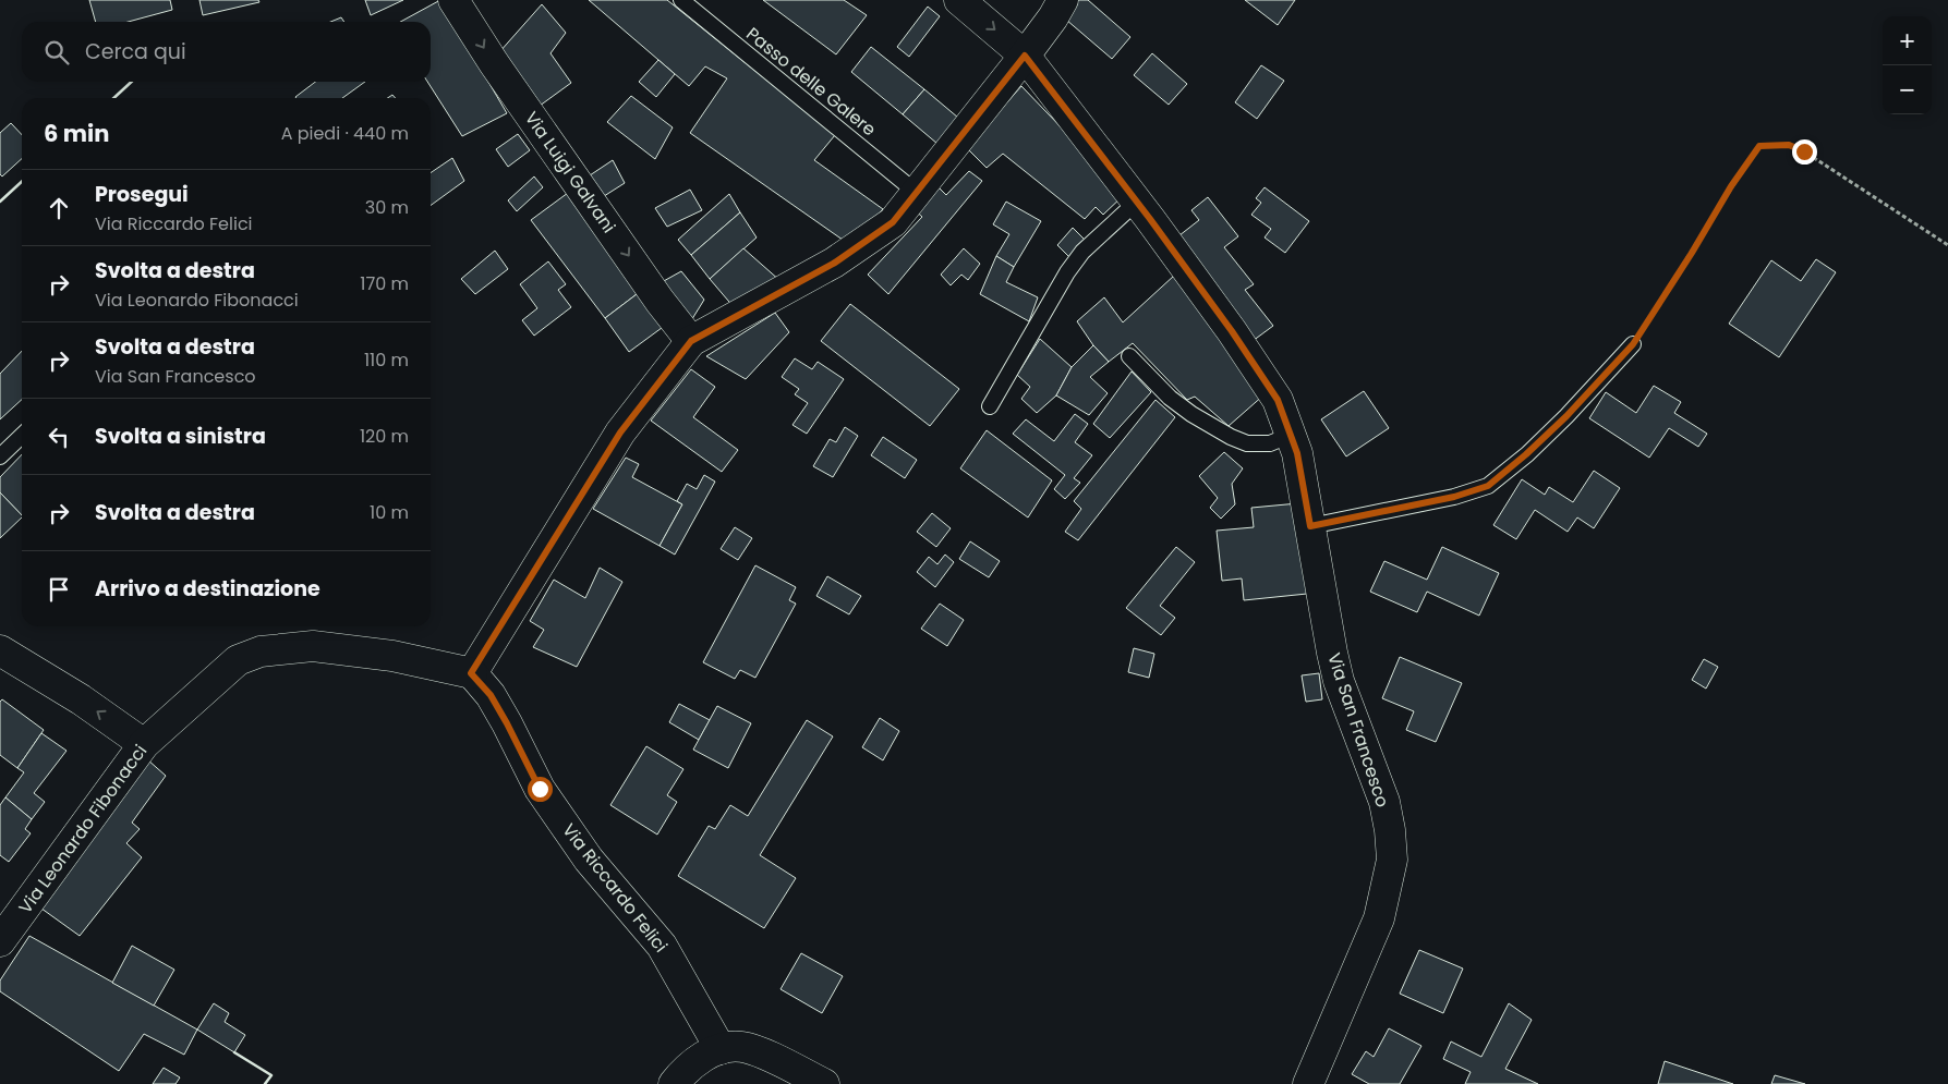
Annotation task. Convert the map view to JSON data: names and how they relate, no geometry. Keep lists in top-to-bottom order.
{
  "streets": {
    "street": [
      "Via Luigi Galvani",
      "Via San Francesco",
      "Via Leonardo Fibonacci",
      "Via Riccardo Felici"
    ],
    "lane": ["Passo delle Galere"]
  },
  "crossings": [
    ["Via Leonardo Fibonacci", "Via Riccardo Felici"]
  ],
  "one_way": ["Via Luigi Galvani"],
  "page": {
    "map_buttons": ["+", "−"],
    "search": "Cerca qui",
    "heading": ["6 min", "A piedi · 440 m"],
    "list": [
      ["Prosegui", "Via Riccardo Felici", "30 m"],
      ["Svolta a destra", "Via Leonardo Fibonacci", "170 m"],
      ["Svolta a destra", "Via San Francesco", "110 m"],
      ["Svolta a sinistra", "120 m"],
      ["Svolta a destra", "10 m"],
      "Arrivo a destinazione"
    ]
  }
}
